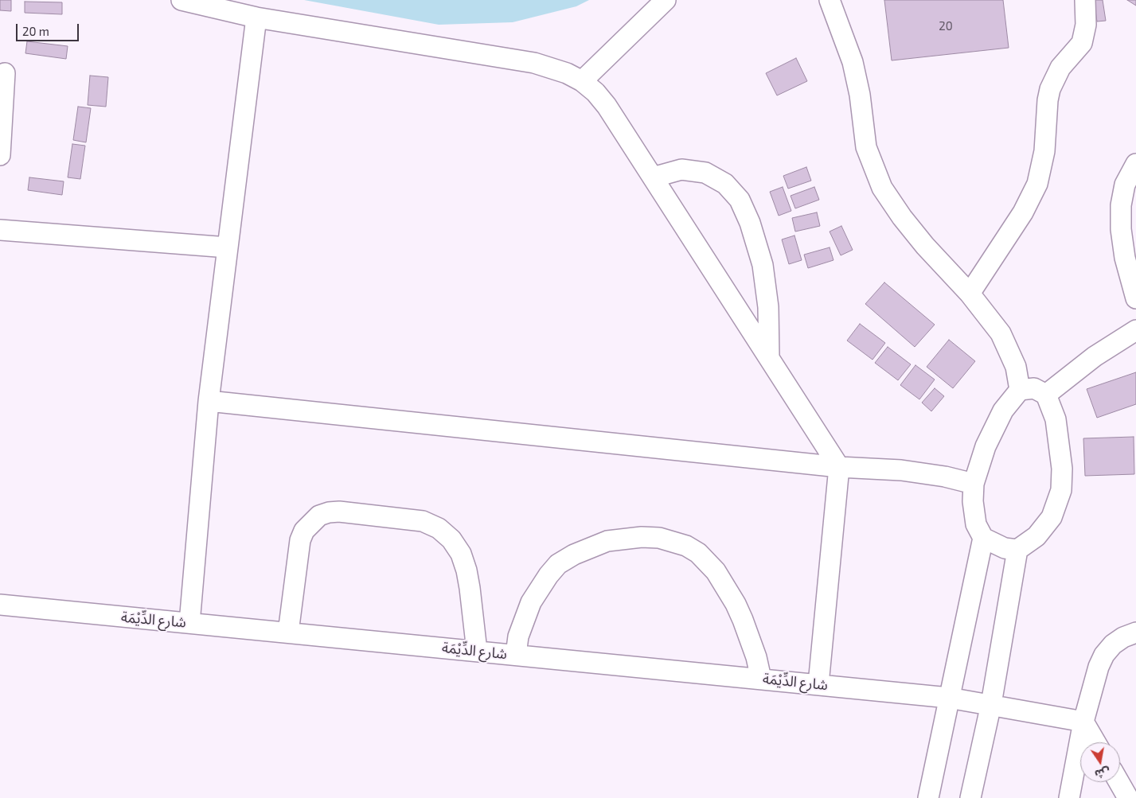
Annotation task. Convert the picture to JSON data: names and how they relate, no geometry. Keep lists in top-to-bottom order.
{
  "streets": {
    "lane": ["شارع الدِّيْمَة"]
  },
  "house_numbers": ["20"],
  "scale_bar": "20 m",
  "north": "bottom"
}
